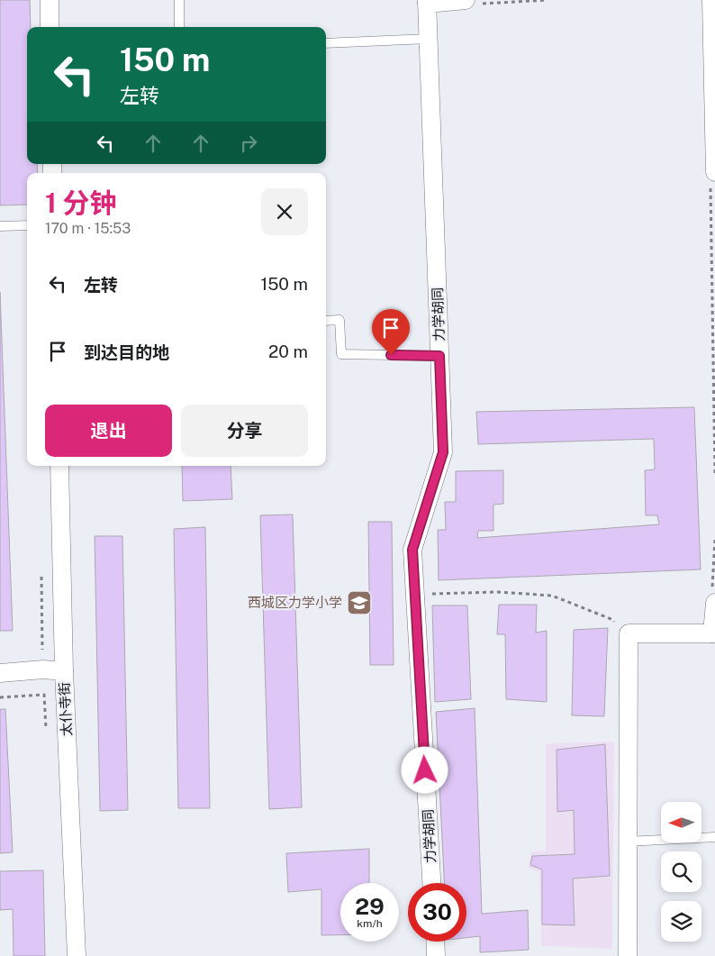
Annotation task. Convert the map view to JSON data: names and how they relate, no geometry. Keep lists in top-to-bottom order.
{
  "streets": {
    "street": ["力学胡同", "太仆寺街"]
  },
  "places": {
    "school or university": ["西城区力学小学"]
  },
  "north": "left",
  "page": {
    "turn": ["150 m", "左转"],
    "heading": ["1 分钟", "170 m · 15:53"],
    "list": [
      {
        "name": "左转",
        "value": "150 m"
      },
      {
        "name": "到达目的地",
        "value": "20 m"
      }
    ],
    "buttons": ["退出", "分享"],
    "speed": "29 km/h",
    "limit": "30"
  }
}
